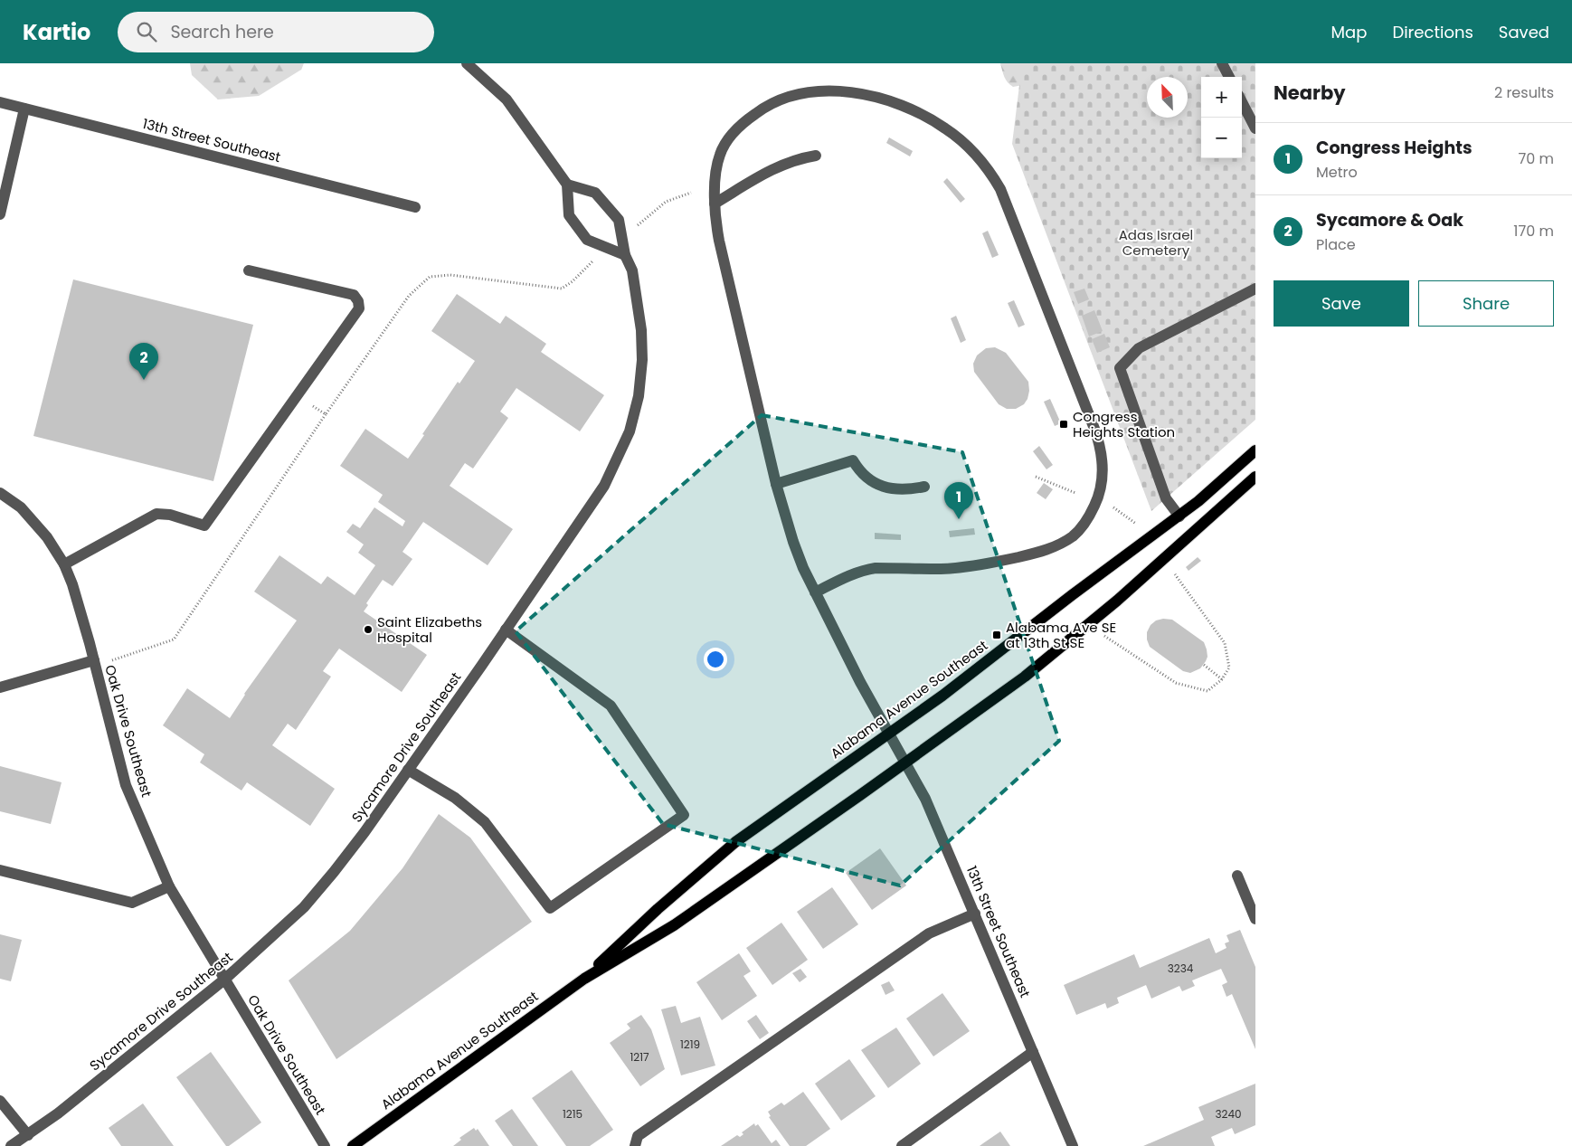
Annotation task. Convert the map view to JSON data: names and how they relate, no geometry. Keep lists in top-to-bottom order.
{
  "streets": {
    "main road": ["Alabama Avenue Southeast"],
    "street": ["13th Street Southeast", "Oak Drive Southeast", "Sycamore Drive Southeast"]
  },
  "crossings": [
    ["13th Street Southeast", "Alabama Avenue Southeast"],
    ["Oak Drive Southeast", "Sycamore Drive Southeast"]
  ],
  "parks": ["Adas Israel Cemetery"],
  "places": {
    "transit": ["Congress Heights Station", "Alabama Ave SE at 13th St SE"],
    "other": ["Saint Elizabeths Hospital"]
  },
  "house_numbers": [
    "3234",
    "1219",
    "1217",
    "1215",
    "3240"
  ],
  "north": "top left",
  "page": {
    "header": "Kartio",
    "search": "Search here",
    "nav": ["Map", "Directions", "Saved"],
    "heading": ["Nearby", "2 results"],
    "map_buttons": ["+", "−"],
    "list": [
      {
        "mark": "1",
        "name": "Congress Heights",
        "note": "Metro",
        "value": "70 m"
      },
      {
        "mark": "2",
        "name": "Sycamore & Oak",
        "note": "Place",
        "value": "170 m"
      }
    ],
    "buttons": ["Save", "Share"],
    "pins": ["2", "1"]
  }
}
